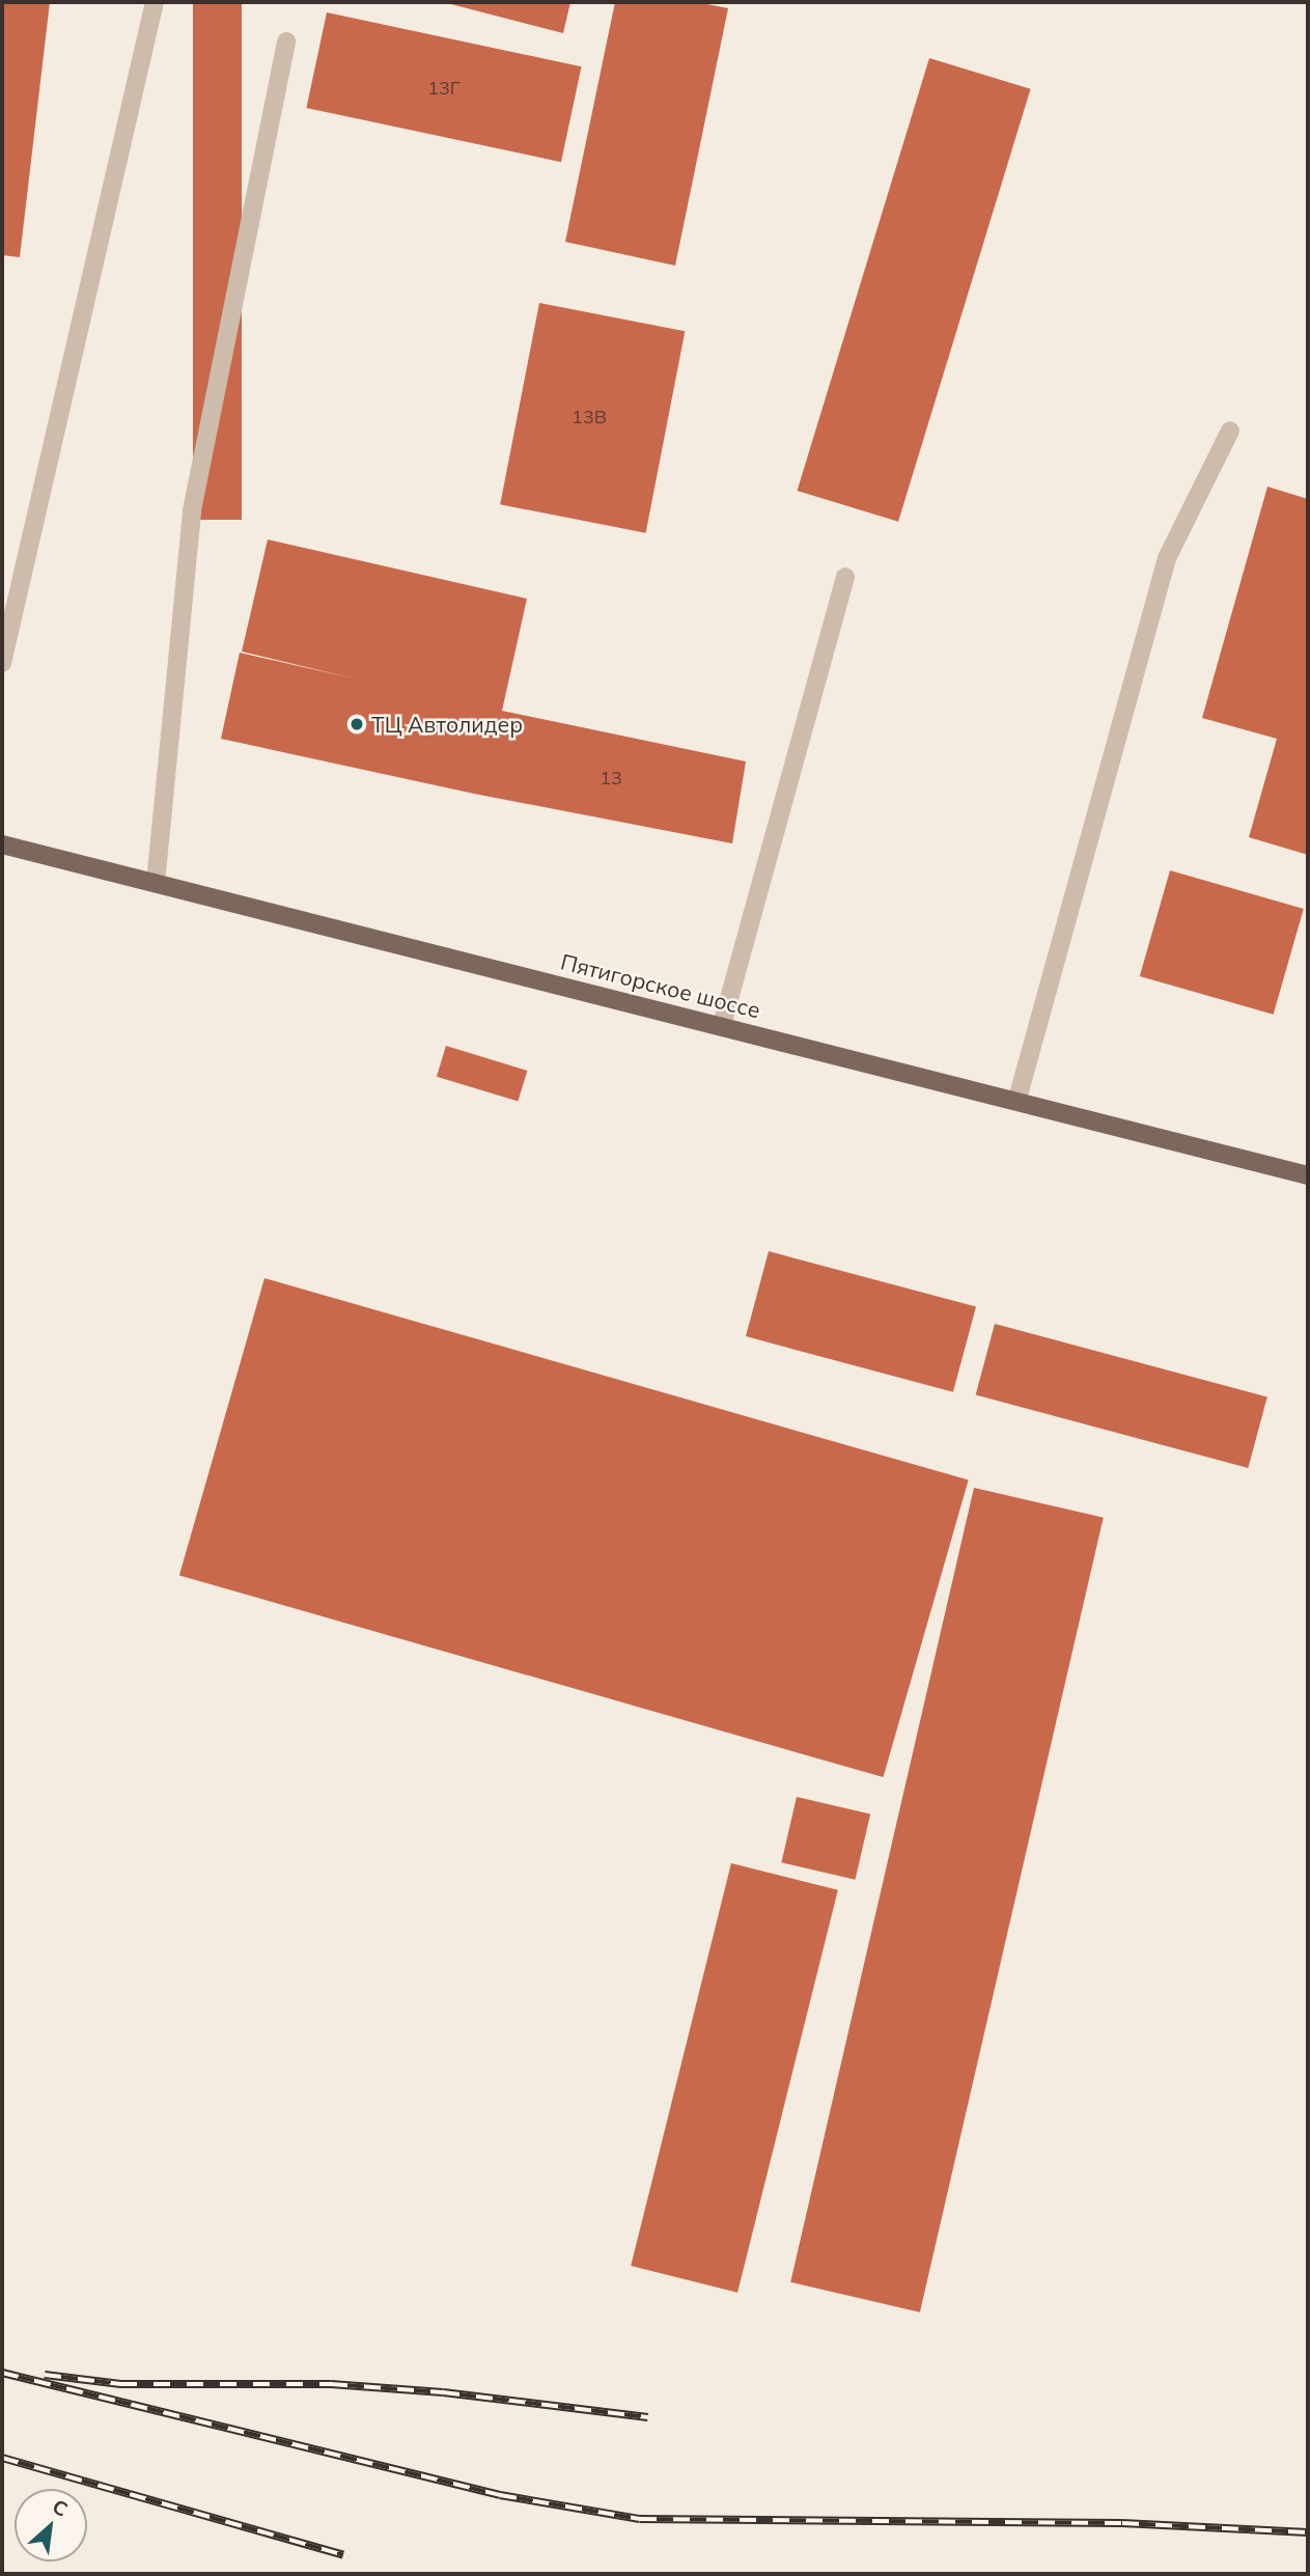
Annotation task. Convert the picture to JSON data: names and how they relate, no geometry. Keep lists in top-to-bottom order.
{
  "streets": {
    "main road": ["Пятигорское шоссе"]
  },
  "places": ["ТЦ Автолидер"],
  "house_numbers": ["13Г", "13В", "13"],
  "north": "top right"
}
